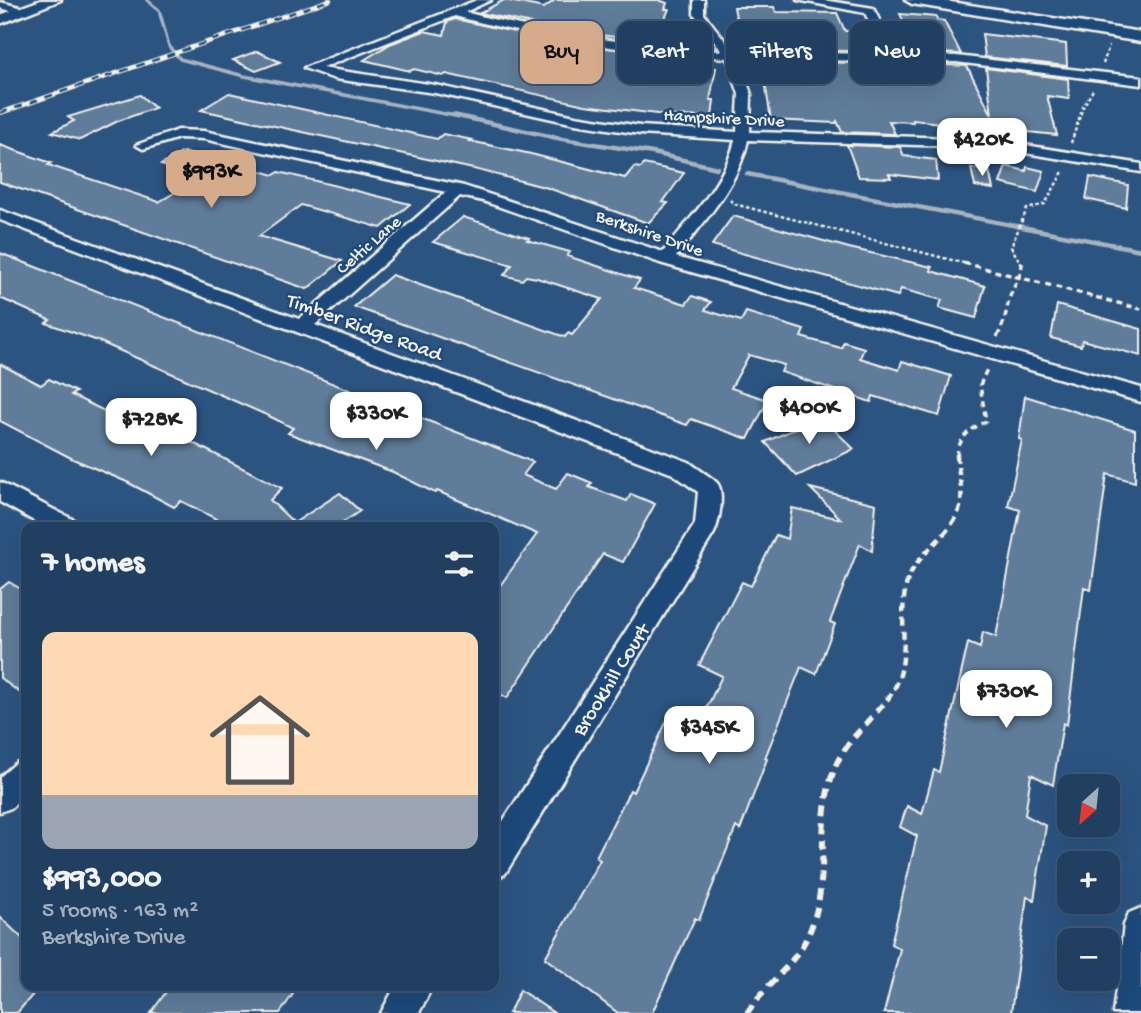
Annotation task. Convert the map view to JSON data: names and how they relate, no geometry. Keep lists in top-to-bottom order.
{
  "streets": {
    "street": [
      "Hampshire Drive",
      "Berkshire Drive",
      "Celtic Lane",
      "Timber Ridge Road",
      "Brookhill Court"
    ]
  },
  "crossings": [
    ["Berkshire Drive", "Celtic Lane"],
    ["Celtic Lane", "Timber Ridge Road"],
    ["Timber Ridge Road", "Brookhill Court"]
  ],
  "north": "bottom left",
  "page": {
    "chip": [
      "Buy",
      "Rent",
      "Filters",
      "New"
    ],
    "price": [
      "$420K",
      "$993K",
      "$400K",
      "$330K",
      "$728K",
      "$730K",
      "$345K"
    ],
    "heading": "7 homes",
    "list": [
      {
        "name": "$993,000",
        "note": "5 rooms · 163 m² · Berkshire Drive"
      }
    ],
    "map_buttons": ["+", "−"]
  }
}
